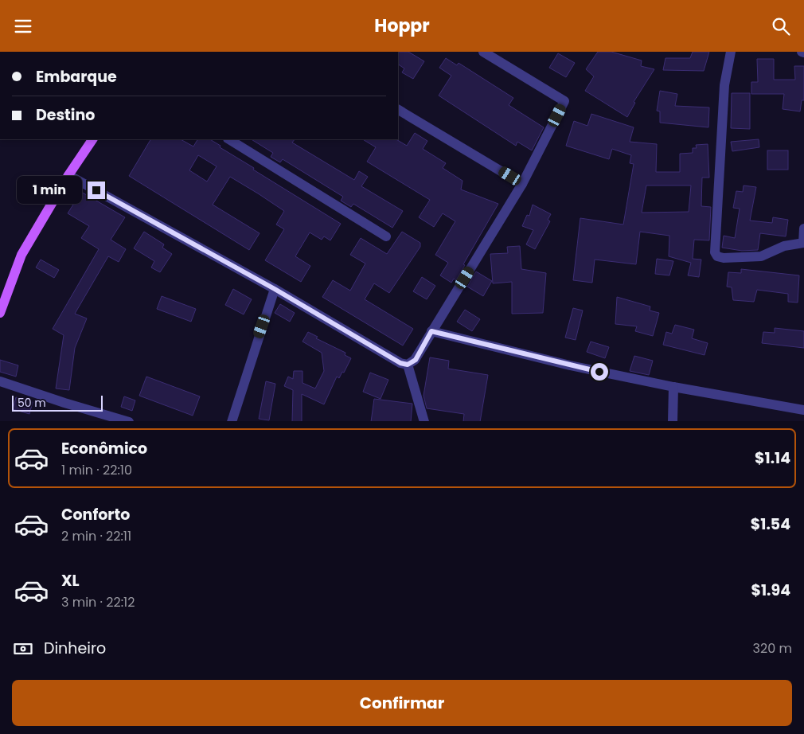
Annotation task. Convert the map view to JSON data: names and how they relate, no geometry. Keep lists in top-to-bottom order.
{
  "scale_bar": "50 m",
  "page": {
    "header": "Hoppr",
    "banner": ["Embarque", "Destino"],
    "bubble": "1 min",
    "scale": "50 m",
    "list": [
      {
        "name": "Econômico",
        "note": "1 min · 22:10",
        "value": "$1.14"
      },
      {
        "name": "Conforto",
        "note": "2 min · 22:11",
        "value": "$1.54"
      },
      {
        "name": "XL",
        "note": "3 min · 22:12",
        "value": "$1.94"
      }
    ],
    "pay": ["Dinheiro", "320 m"],
    "buttons": "Confirmar"
  }
}
